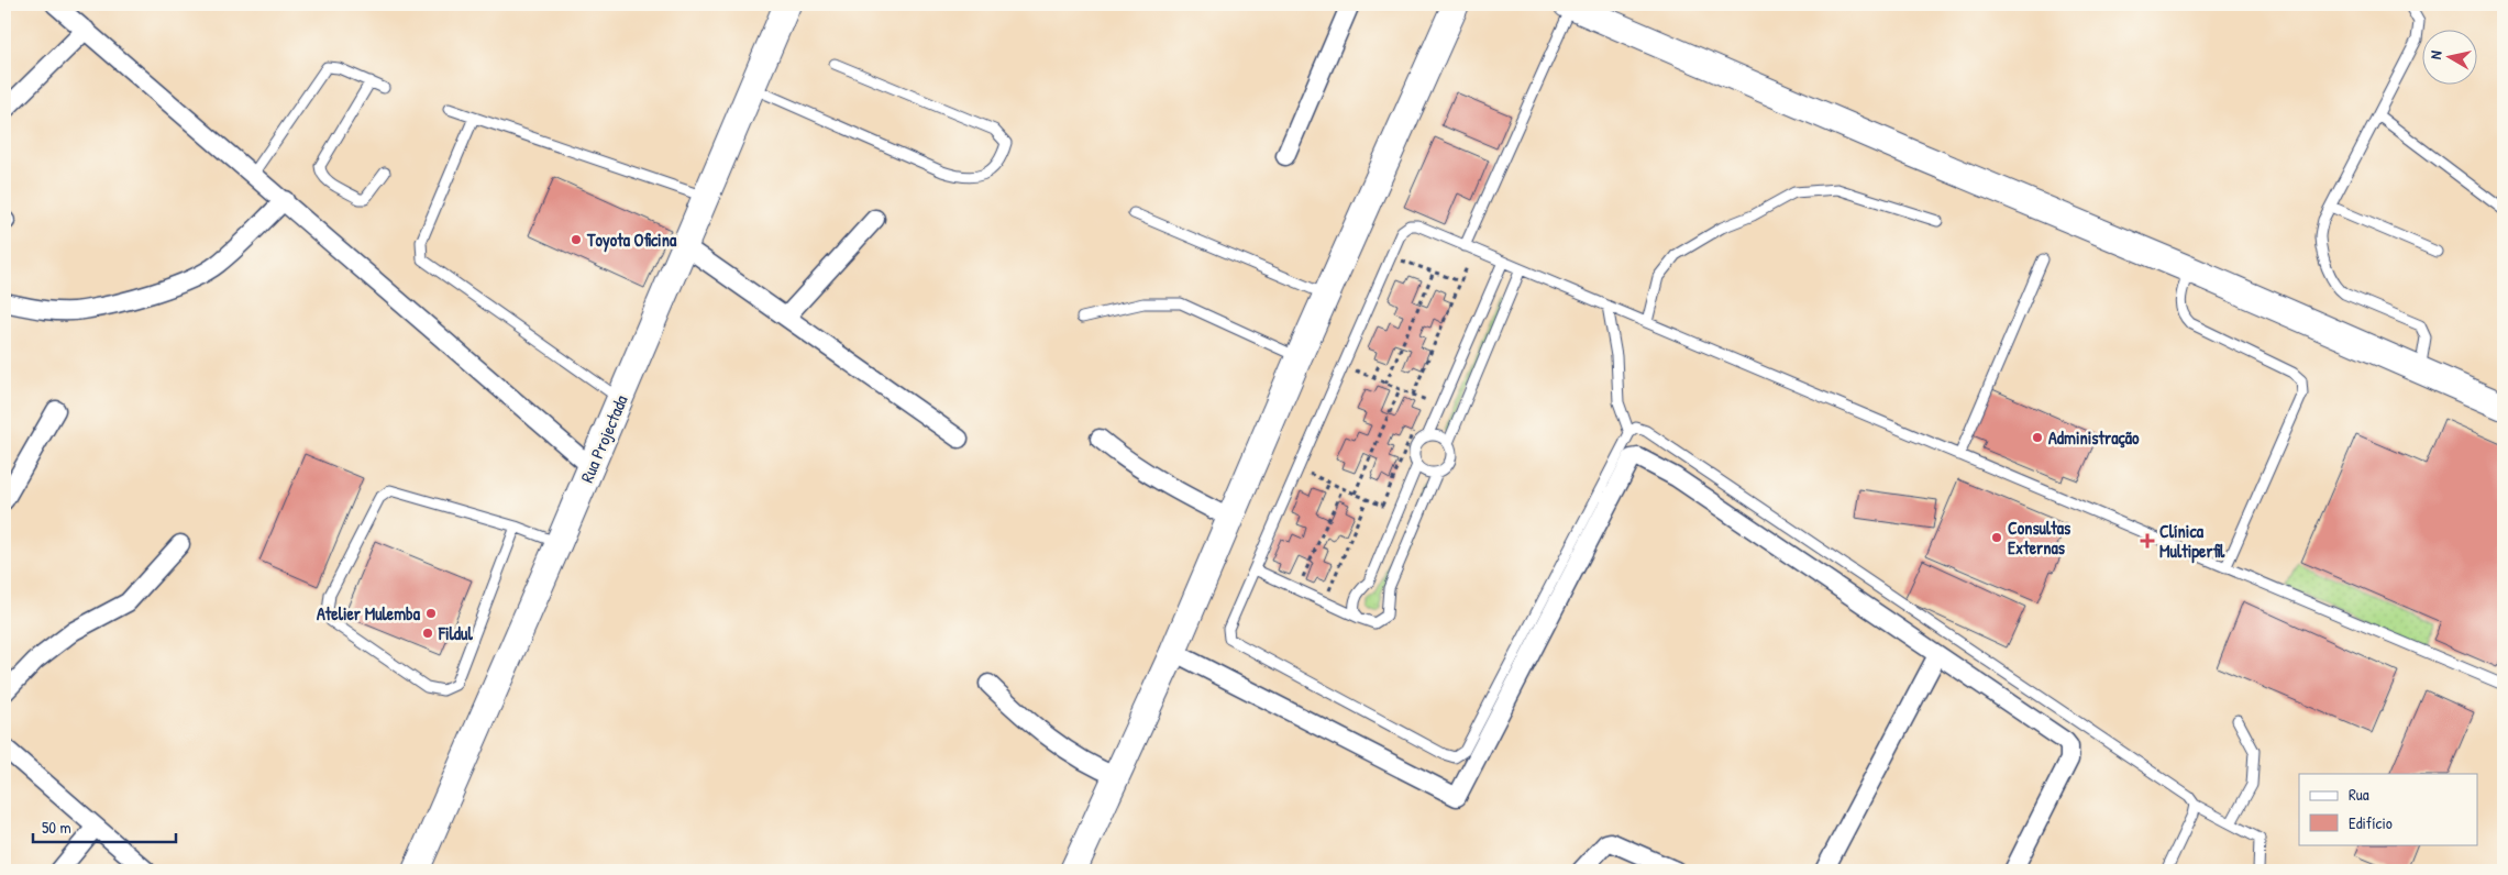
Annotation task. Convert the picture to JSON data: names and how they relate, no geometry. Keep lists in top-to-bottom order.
{
  "streets": {
    "street": ["Rua Projectada"]
  },
  "places": {
    "other": [
      "Toyota Oficina",
      "Administração",
      "Consultas Externas",
      "Atelier Mulemba",
      "Fildul"
    ],
    "health": ["Clínica Multiperfil"]
  },
  "legend": ["Rua", "Edifício"],
  "scale_bar": "50 m",
  "north": "left"
}
